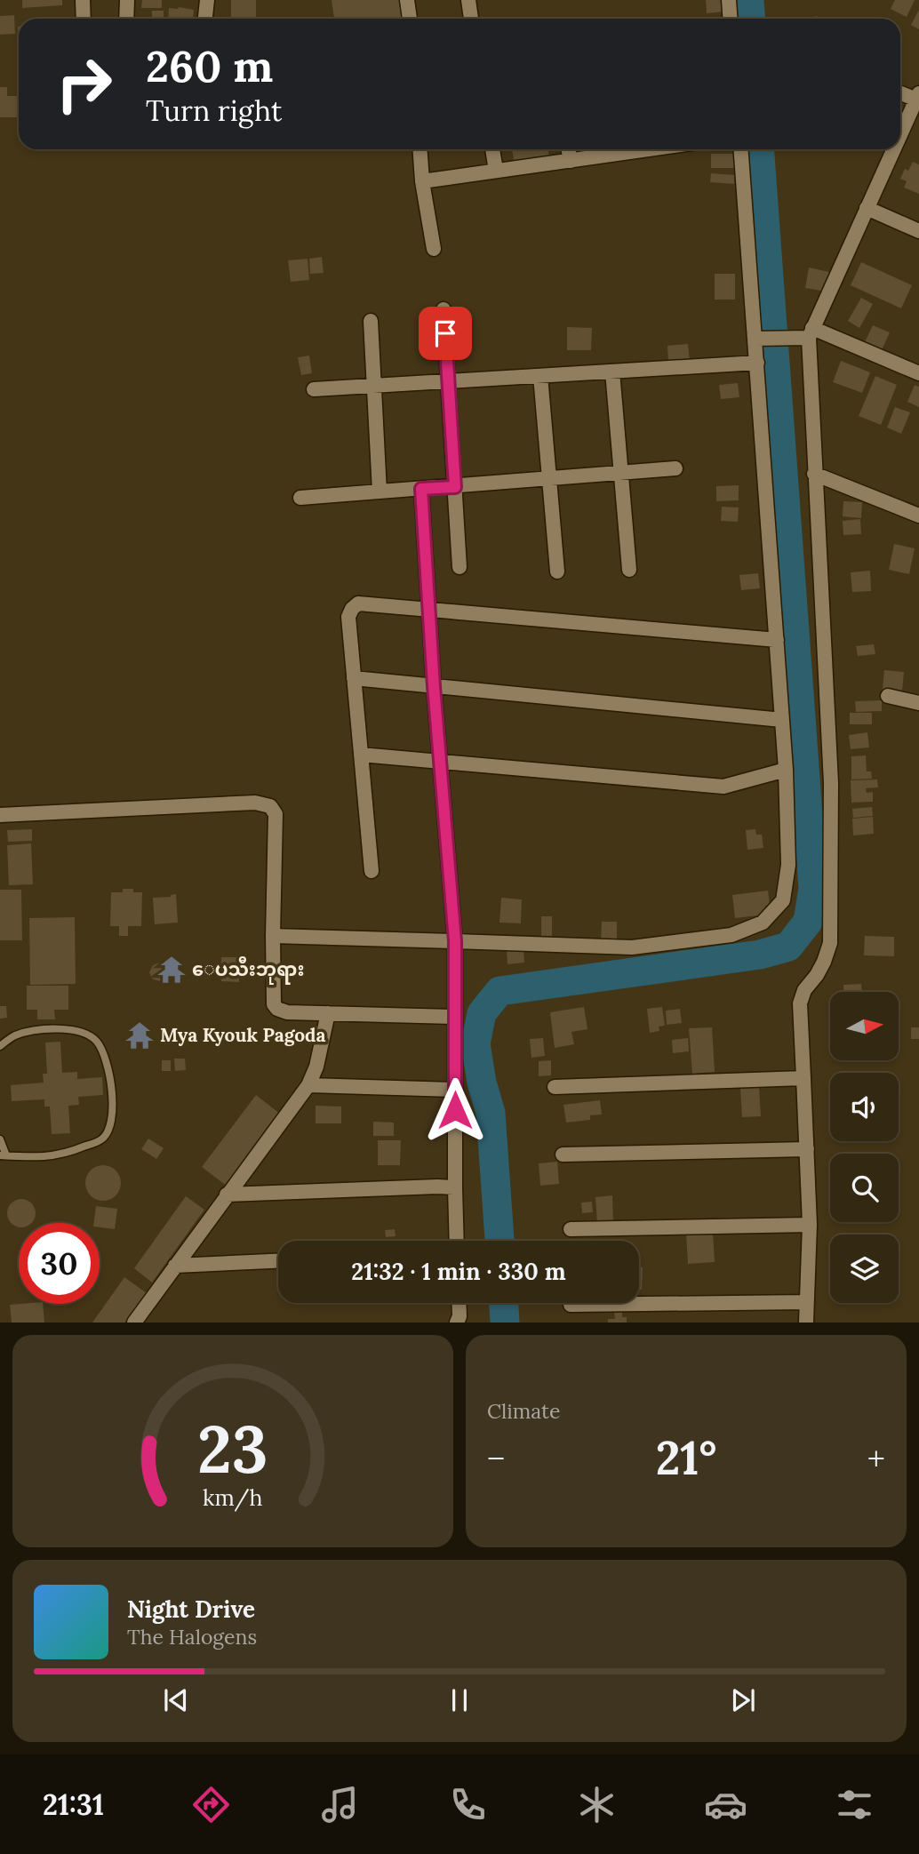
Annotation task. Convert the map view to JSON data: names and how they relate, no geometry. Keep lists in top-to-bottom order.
{
  "places": {
    "temple": ["ေပသီးဘုရား", "Mya Kyouk Pagoda"]
  },
  "north": "right",
  "page": {
    "turn": ["260 m", "Turn right"],
    "limit": "30",
    "trip": "21:32 · 1 min · 330 m",
    "tile": "Climate",
    "heat": ["−", "21°", "+"],
    "song": ["Night Drive", "The Halogens"],
    "tabs": "21:31",
    "gauge": ["23", "km/h"]
  }
}
